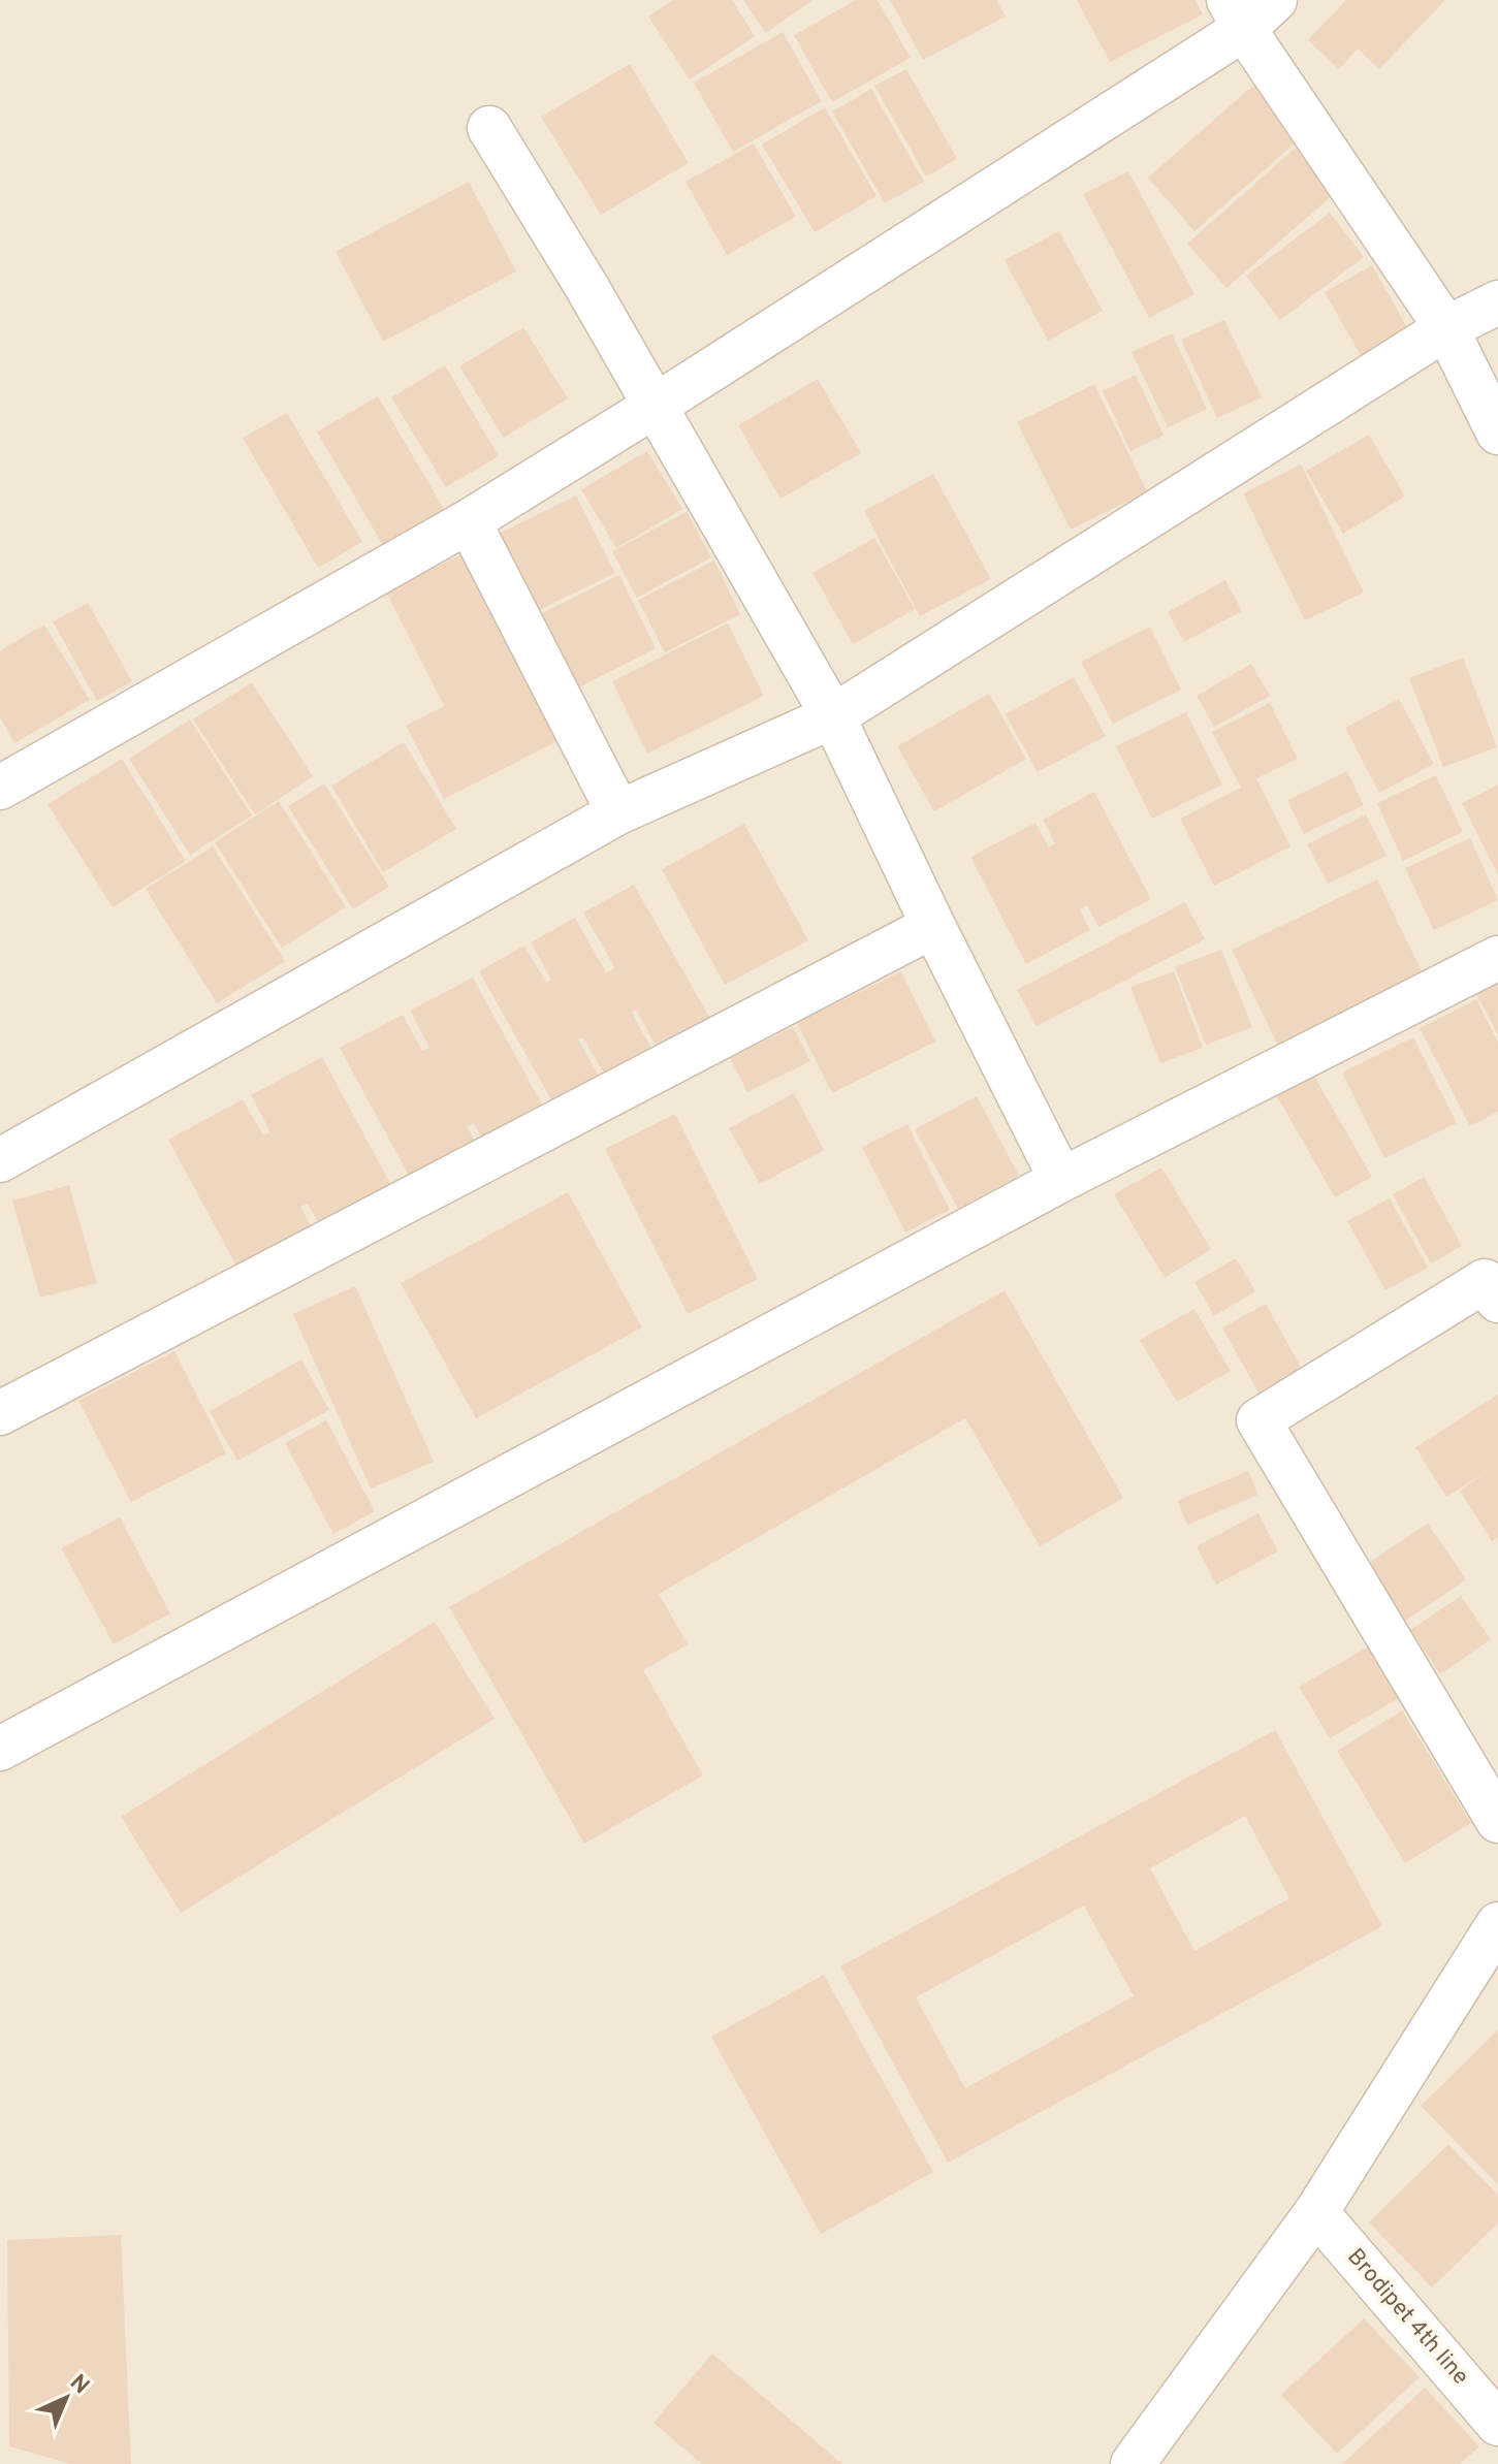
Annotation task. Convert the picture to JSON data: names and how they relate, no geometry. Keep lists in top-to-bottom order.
{
  "streets": {
    "street": ["Brodipet 4th line"]
  },
  "north": "top right"
}
